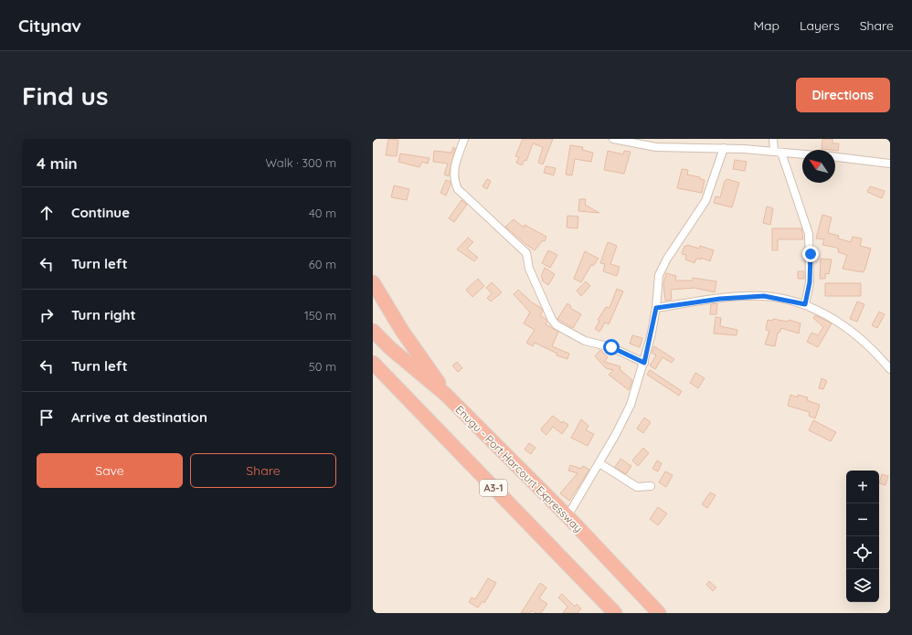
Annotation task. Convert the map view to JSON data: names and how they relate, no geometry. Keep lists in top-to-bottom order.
{
  "streets": {
    "highway": ["Enugu - Port Harcourt Expressway", "A3-1"]
  },
  "north": "top left",
  "page": {
    "header": "Citynav",
    "nav": ["Map", "Layers", "Share"],
    "buttons": [
      "Directions",
      ["Save", "Share"]
    ],
    "title": "Find us",
    "heading": ["4 min", "Walk · 300 m"],
    "list": [
      ["Continue", "40 m"],
      ["Turn left", "60 m"],
      ["Turn right", "150 m"],
      ["Turn left", "50 m"],
      "Arrive at destination"
    ],
    "map_buttons": ["+", "−"]
  }
}
